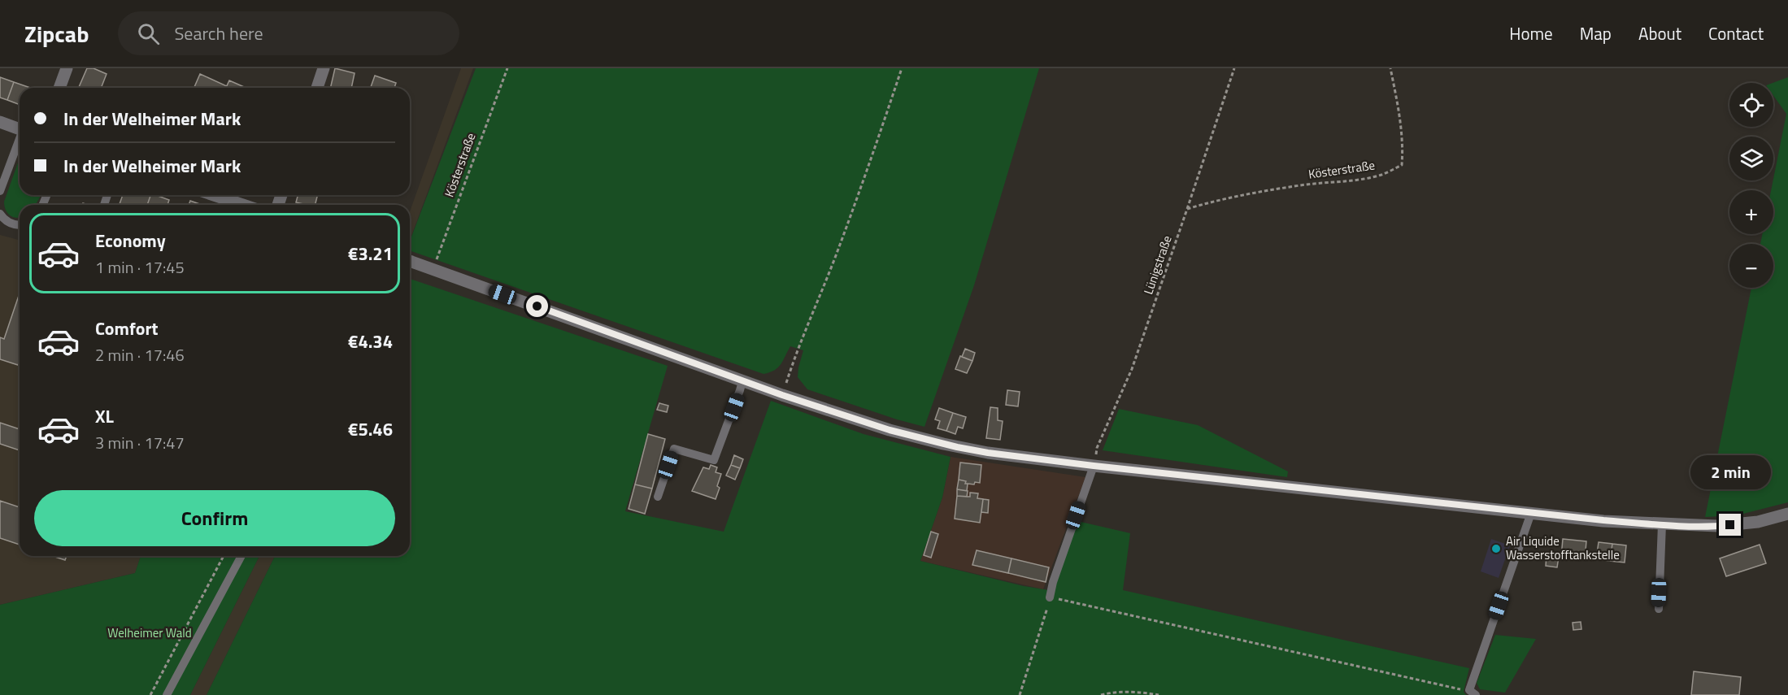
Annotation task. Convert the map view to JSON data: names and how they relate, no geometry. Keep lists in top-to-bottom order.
{
  "streets": {
    "path": ["Kösterstraße", "Lünigstraße"]
  },
  "crossings": [
    ["Kösterstraße", "Lünigstraße"]
  ],
  "parks": ["Welheimer Wald"],
  "places": ["Air Liquide Wasserstofftankstelle"],
  "page": {
    "header": "Zipcab",
    "search": "Search here",
    "nav": [
      "Home",
      "Map",
      "About",
      "Contact"
    ],
    "map_buttons": ["+", "−"],
    "banner": ["In der Welheimer Mark", "In der Welheimer Mark"],
    "list": [
      {
        "name": "Economy",
        "note": "1 min · 17:45",
        "value": "€3.21"
      },
      {
        "name": "Comfort",
        "note": "2 min · 17:46",
        "value": "€4.34"
      },
      {
        "name": "XL",
        "note": "3 min · 17:47",
        "value": "€5.46"
      }
    ],
    "bubble": "2 min",
    "buttons": "Confirm"
  }
}
